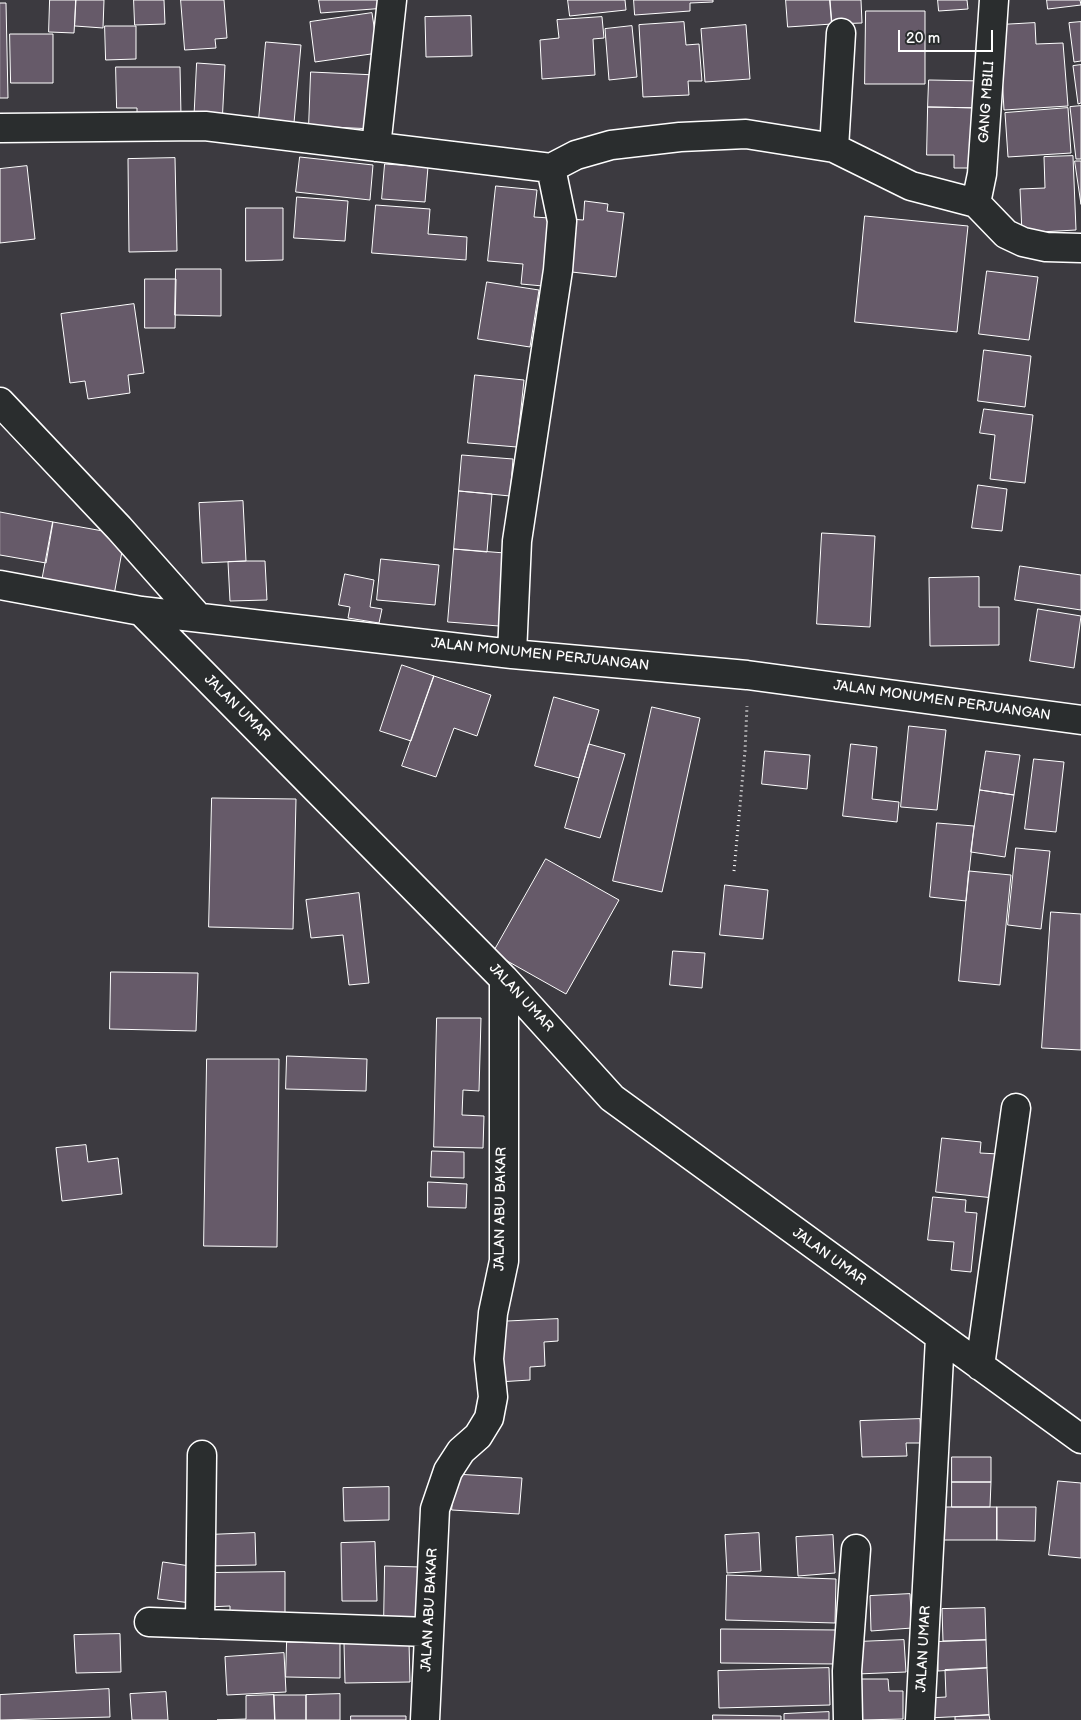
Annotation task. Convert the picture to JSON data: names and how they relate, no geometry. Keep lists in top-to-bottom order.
{
  "streets": {
    "street": [
      "GANG MBILI",
      "JALAN MONUMEN PERJUANGAN",
      "JALAN UMAR",
      "JALAN ABU BAKAR"
    ]
  },
  "crossings": [
    ["JALAN MONUMEN PERJUANGAN", "JALAN UMAR"],
    ["JALAN UMAR", "JALAN ABU BAKAR"]
  ],
  "scale_bar": "20 m"
}
